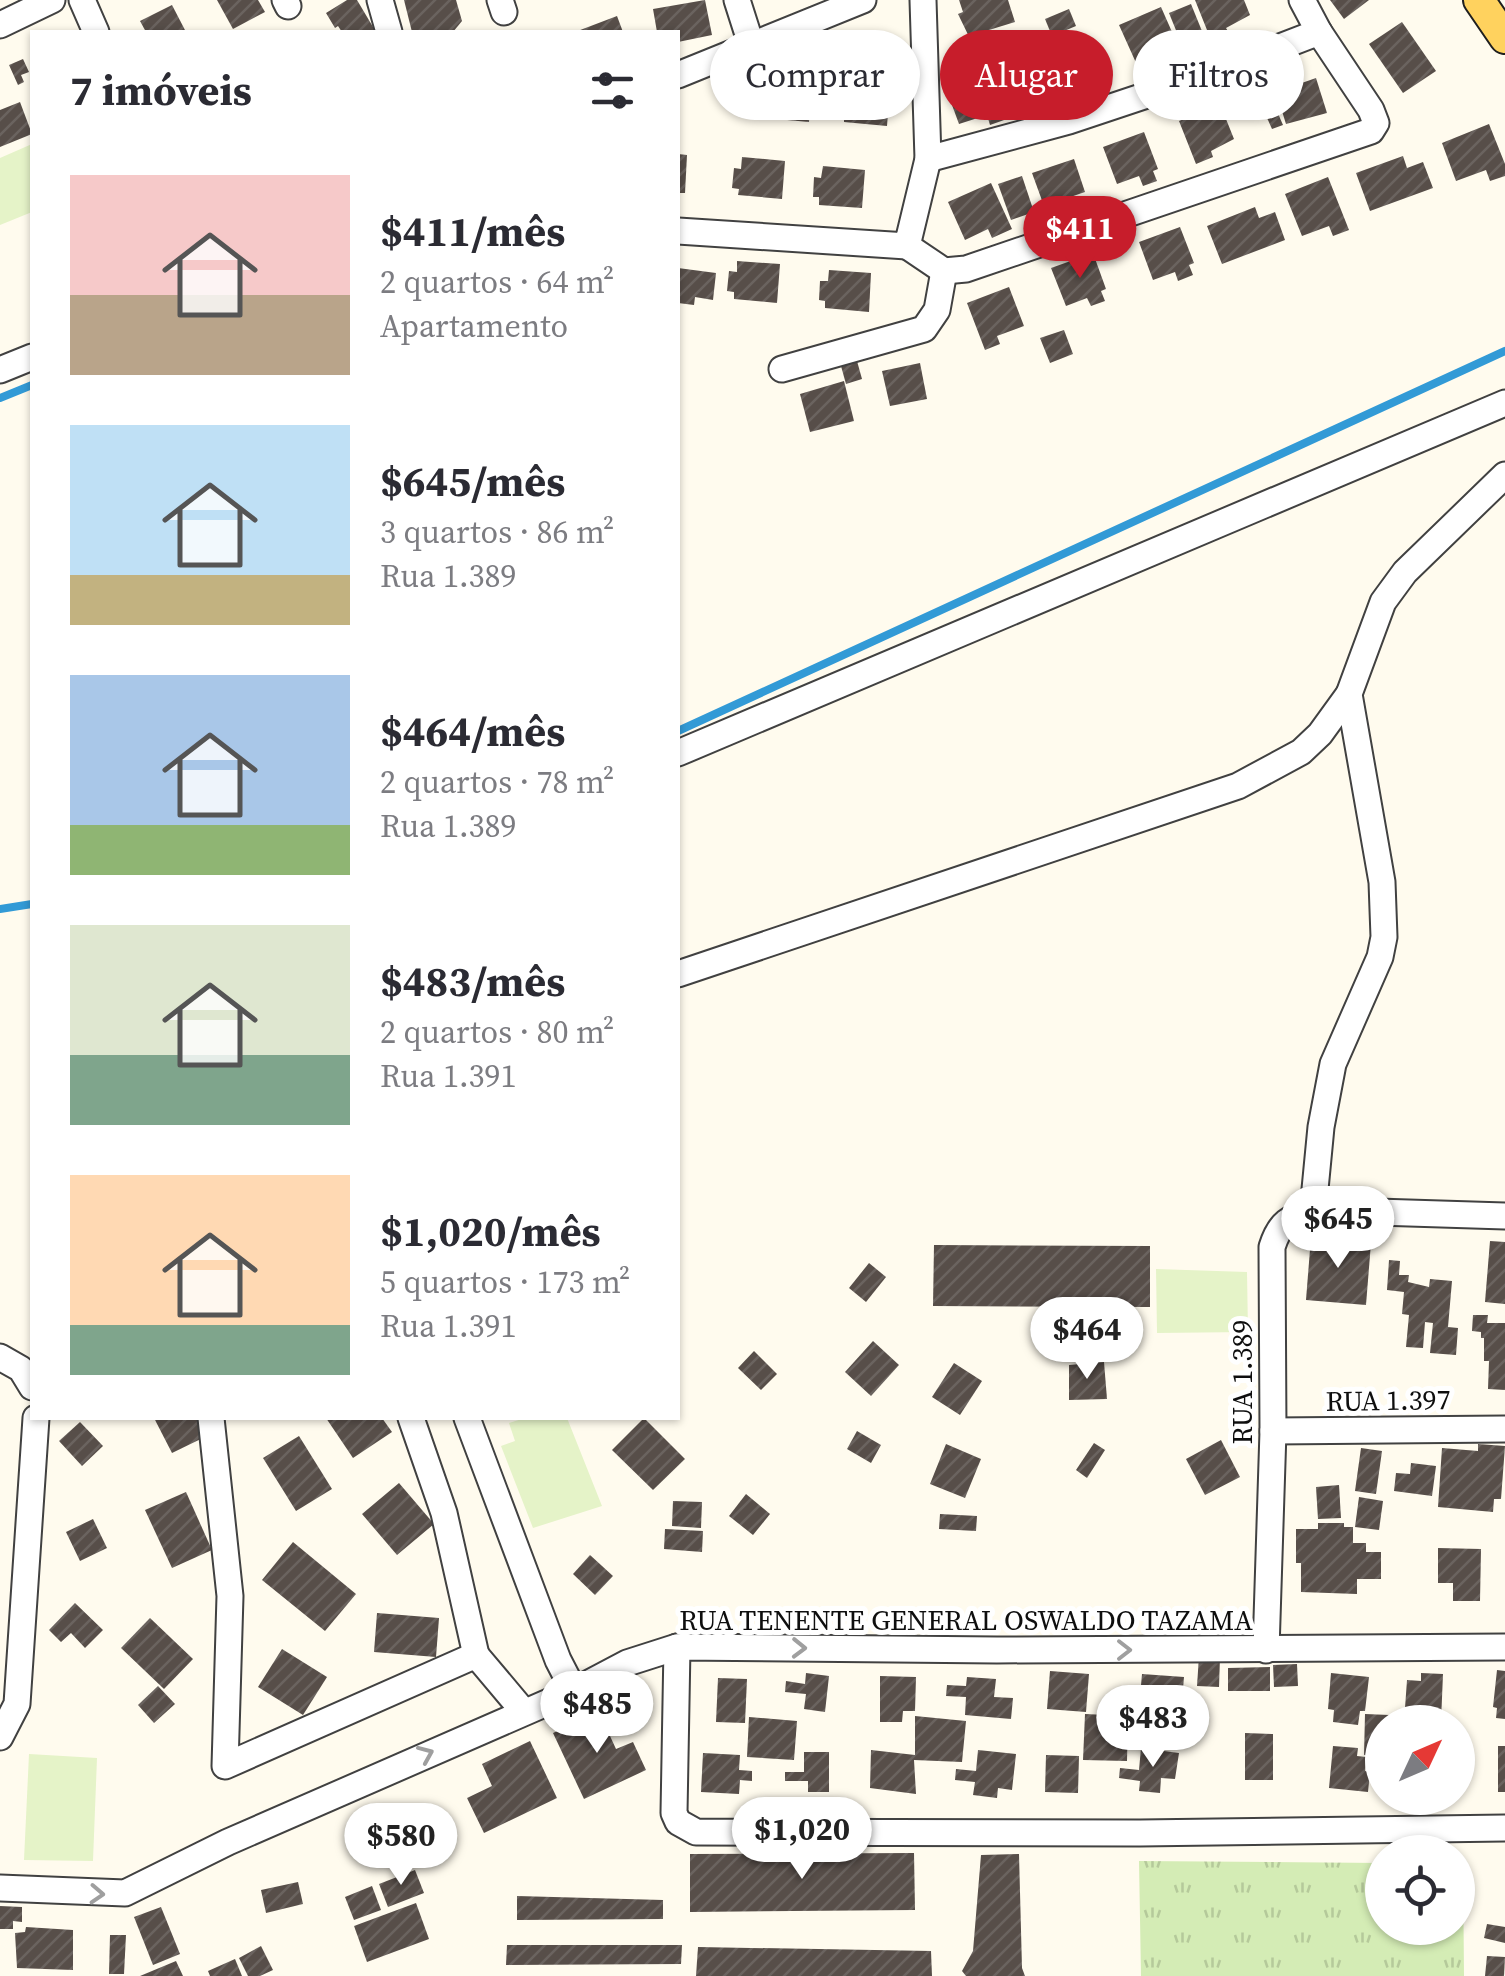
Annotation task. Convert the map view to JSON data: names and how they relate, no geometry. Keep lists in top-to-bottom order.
{
  "streets": {
    "street": ["RUA 1.389", "RUA 1.397", "RUA TENENTE GENERAL OSWALDO TAZAMA"]
  },
  "crossings": [
    ["RUA 1.389", "RUA 1.397"],
    ["RUA 1.389", "RUA TENENTE GENERAL OSWALDO TAZAMA"]
  ],
  "one_way": ["RUA TENENTE GENERAL OSWALDO TAZAMA"],
  "north": "top right",
  "page": {
    "chip": ["Comprar", "Alugar", "Filtros"],
    "heading": "7 imóveis",
    "list": [
      {
        "name": "$411/mês",
        "note": "2 quartos · 64 m² · Apartamento"
      },
      {
        "name": "$645/mês",
        "note": "3 quartos · 86 m² · Rua 1.389"
      },
      {
        "name": "$464/mês",
        "note": "2 quartos · 78 m² · Rua 1.389"
      },
      {
        "name": "$483/mês",
        "note": "2 quartos · 80 m² · Rua 1.391"
      },
      {
        "name": "$1,020/mês",
        "note": "5 quartos · 173 m² · Rua 1.391"
      }
    ],
    "price": [
      "$411",
      "$645",
      "$464",
      "$485",
      "$483",
      "$1,020",
      "$580"
    ]
  }
}
